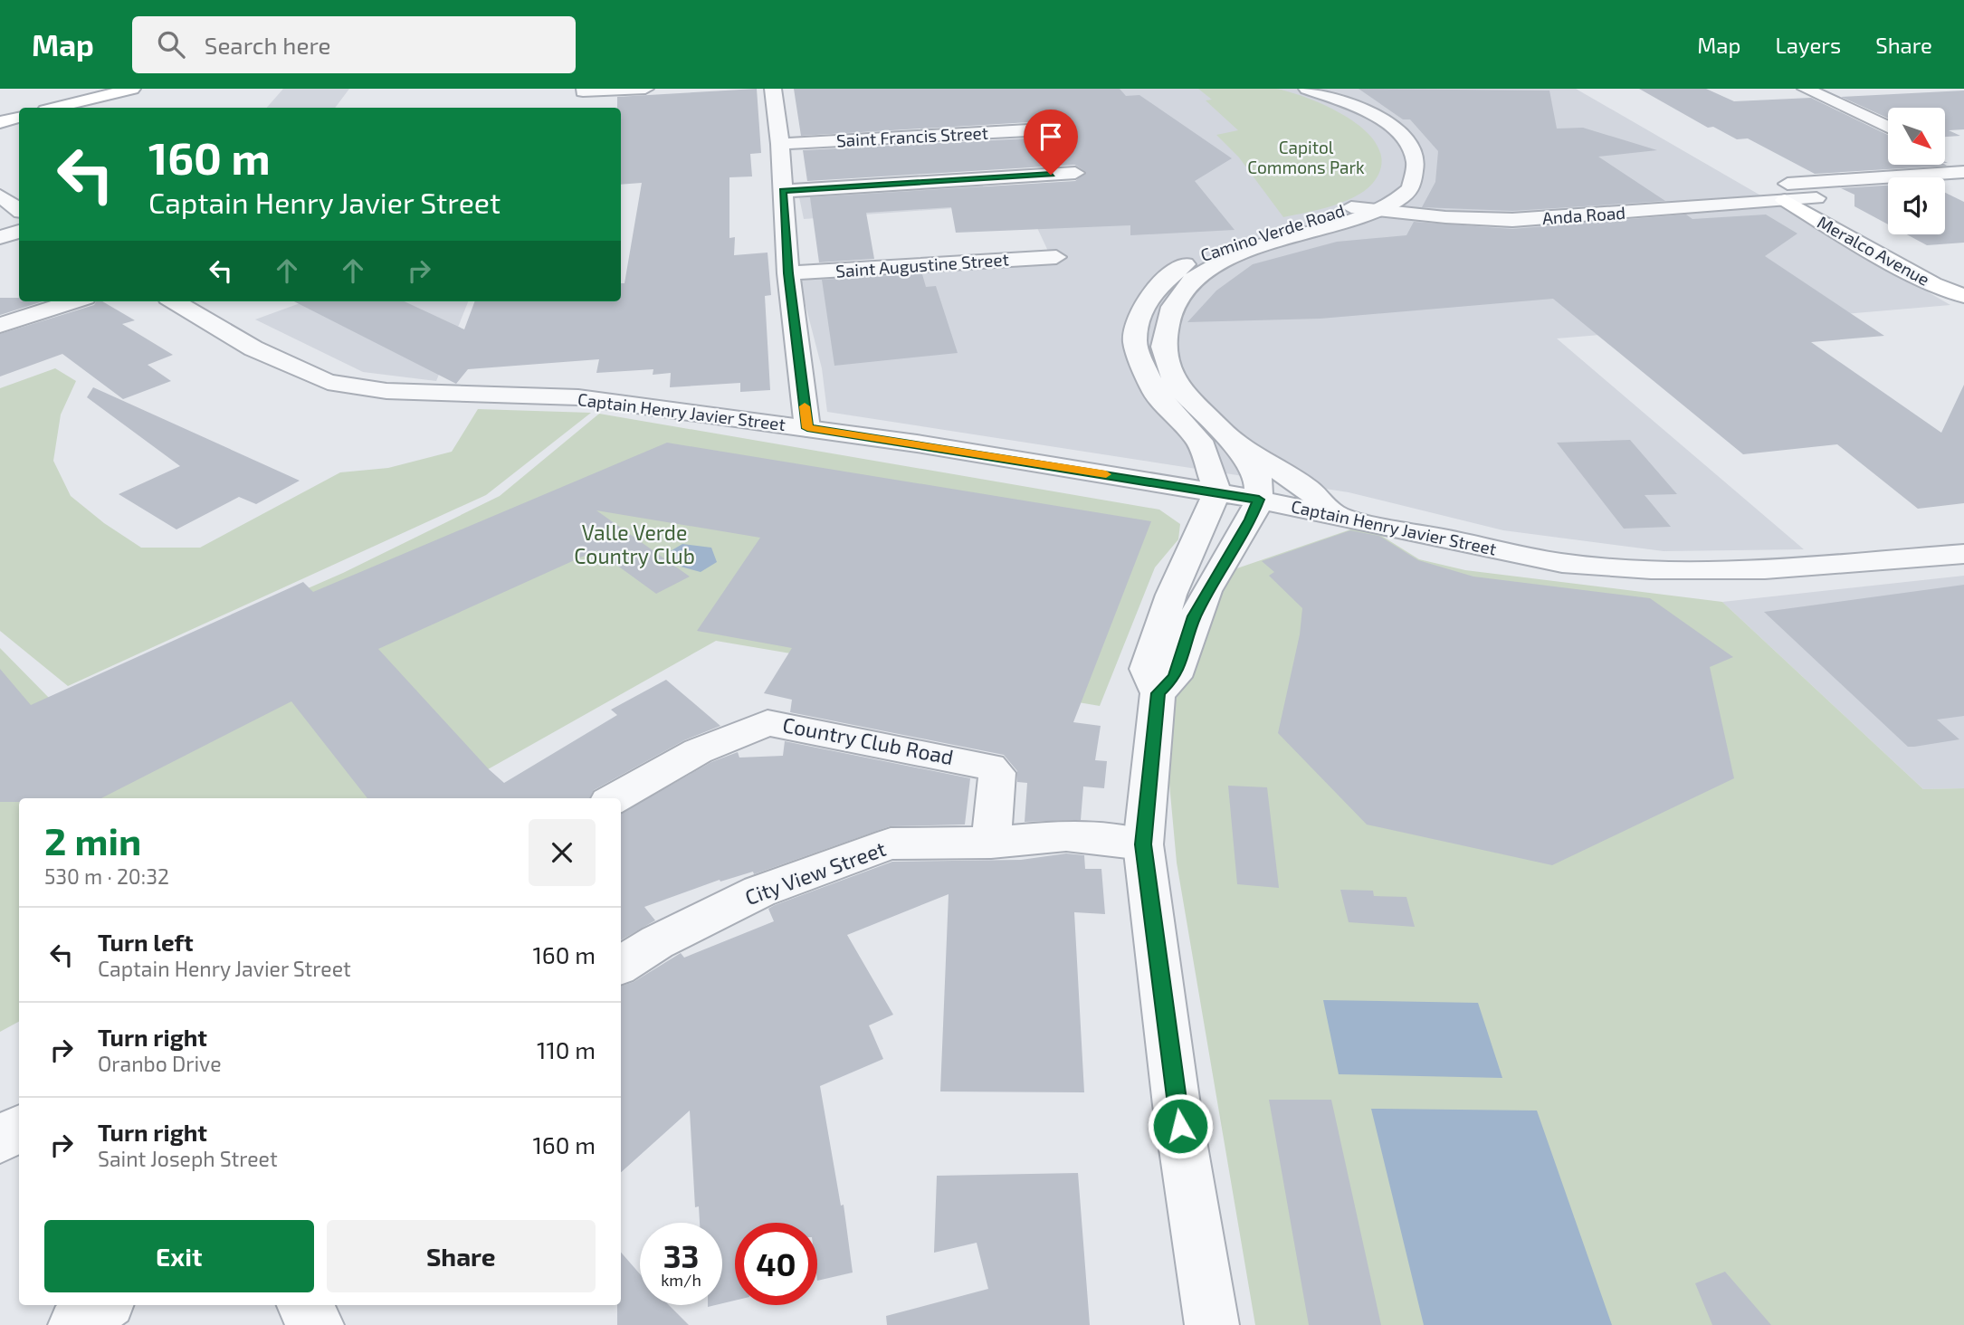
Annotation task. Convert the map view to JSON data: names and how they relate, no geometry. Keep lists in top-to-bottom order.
{
  "streets": {
    "main road": ["Meralco Avenue"],
    "street": [
      "Saint Francis Street",
      "Anda Road",
      "Camino Verde Road",
      "Saint Augustine Street",
      "Captain Henry Javier Street",
      "Country Club Road",
      "City View Street"
    ]
  },
  "crossings": [
    ["Anda Road", "Camino Verde Road"],
    ["Anda Road", "Meralco Avenue"],
    ["Camino Verde Road", "Captain Henry Javier Street"],
    ["Country Club Road", "City View Street"]
  ],
  "parks": ["Capitol Commons Park", "Valle Verde Country Club"],
  "north": "bottom right",
  "page": {
    "header": "Map",
    "search": "Search here",
    "nav": ["Map", "Layers", "Share"],
    "turn": ["160 m", "Captain Henry Javier Street"],
    "heading": ["2 min", "530 m · 20:32"],
    "list": [
      {
        "name": "Turn left",
        "note": "Captain Henry Javier Street",
        "value": "160 m"
      },
      {
        "name": "Turn right",
        "note": "Oranbo Drive",
        "value": "110 m"
      },
      {
        "name": "Turn right",
        "note": "Saint Joseph Street",
        "value": "160 m"
      }
    ],
    "buttons": ["Exit", "Share"],
    "speed": "33 km/h",
    "limit": "40"
  }
}
